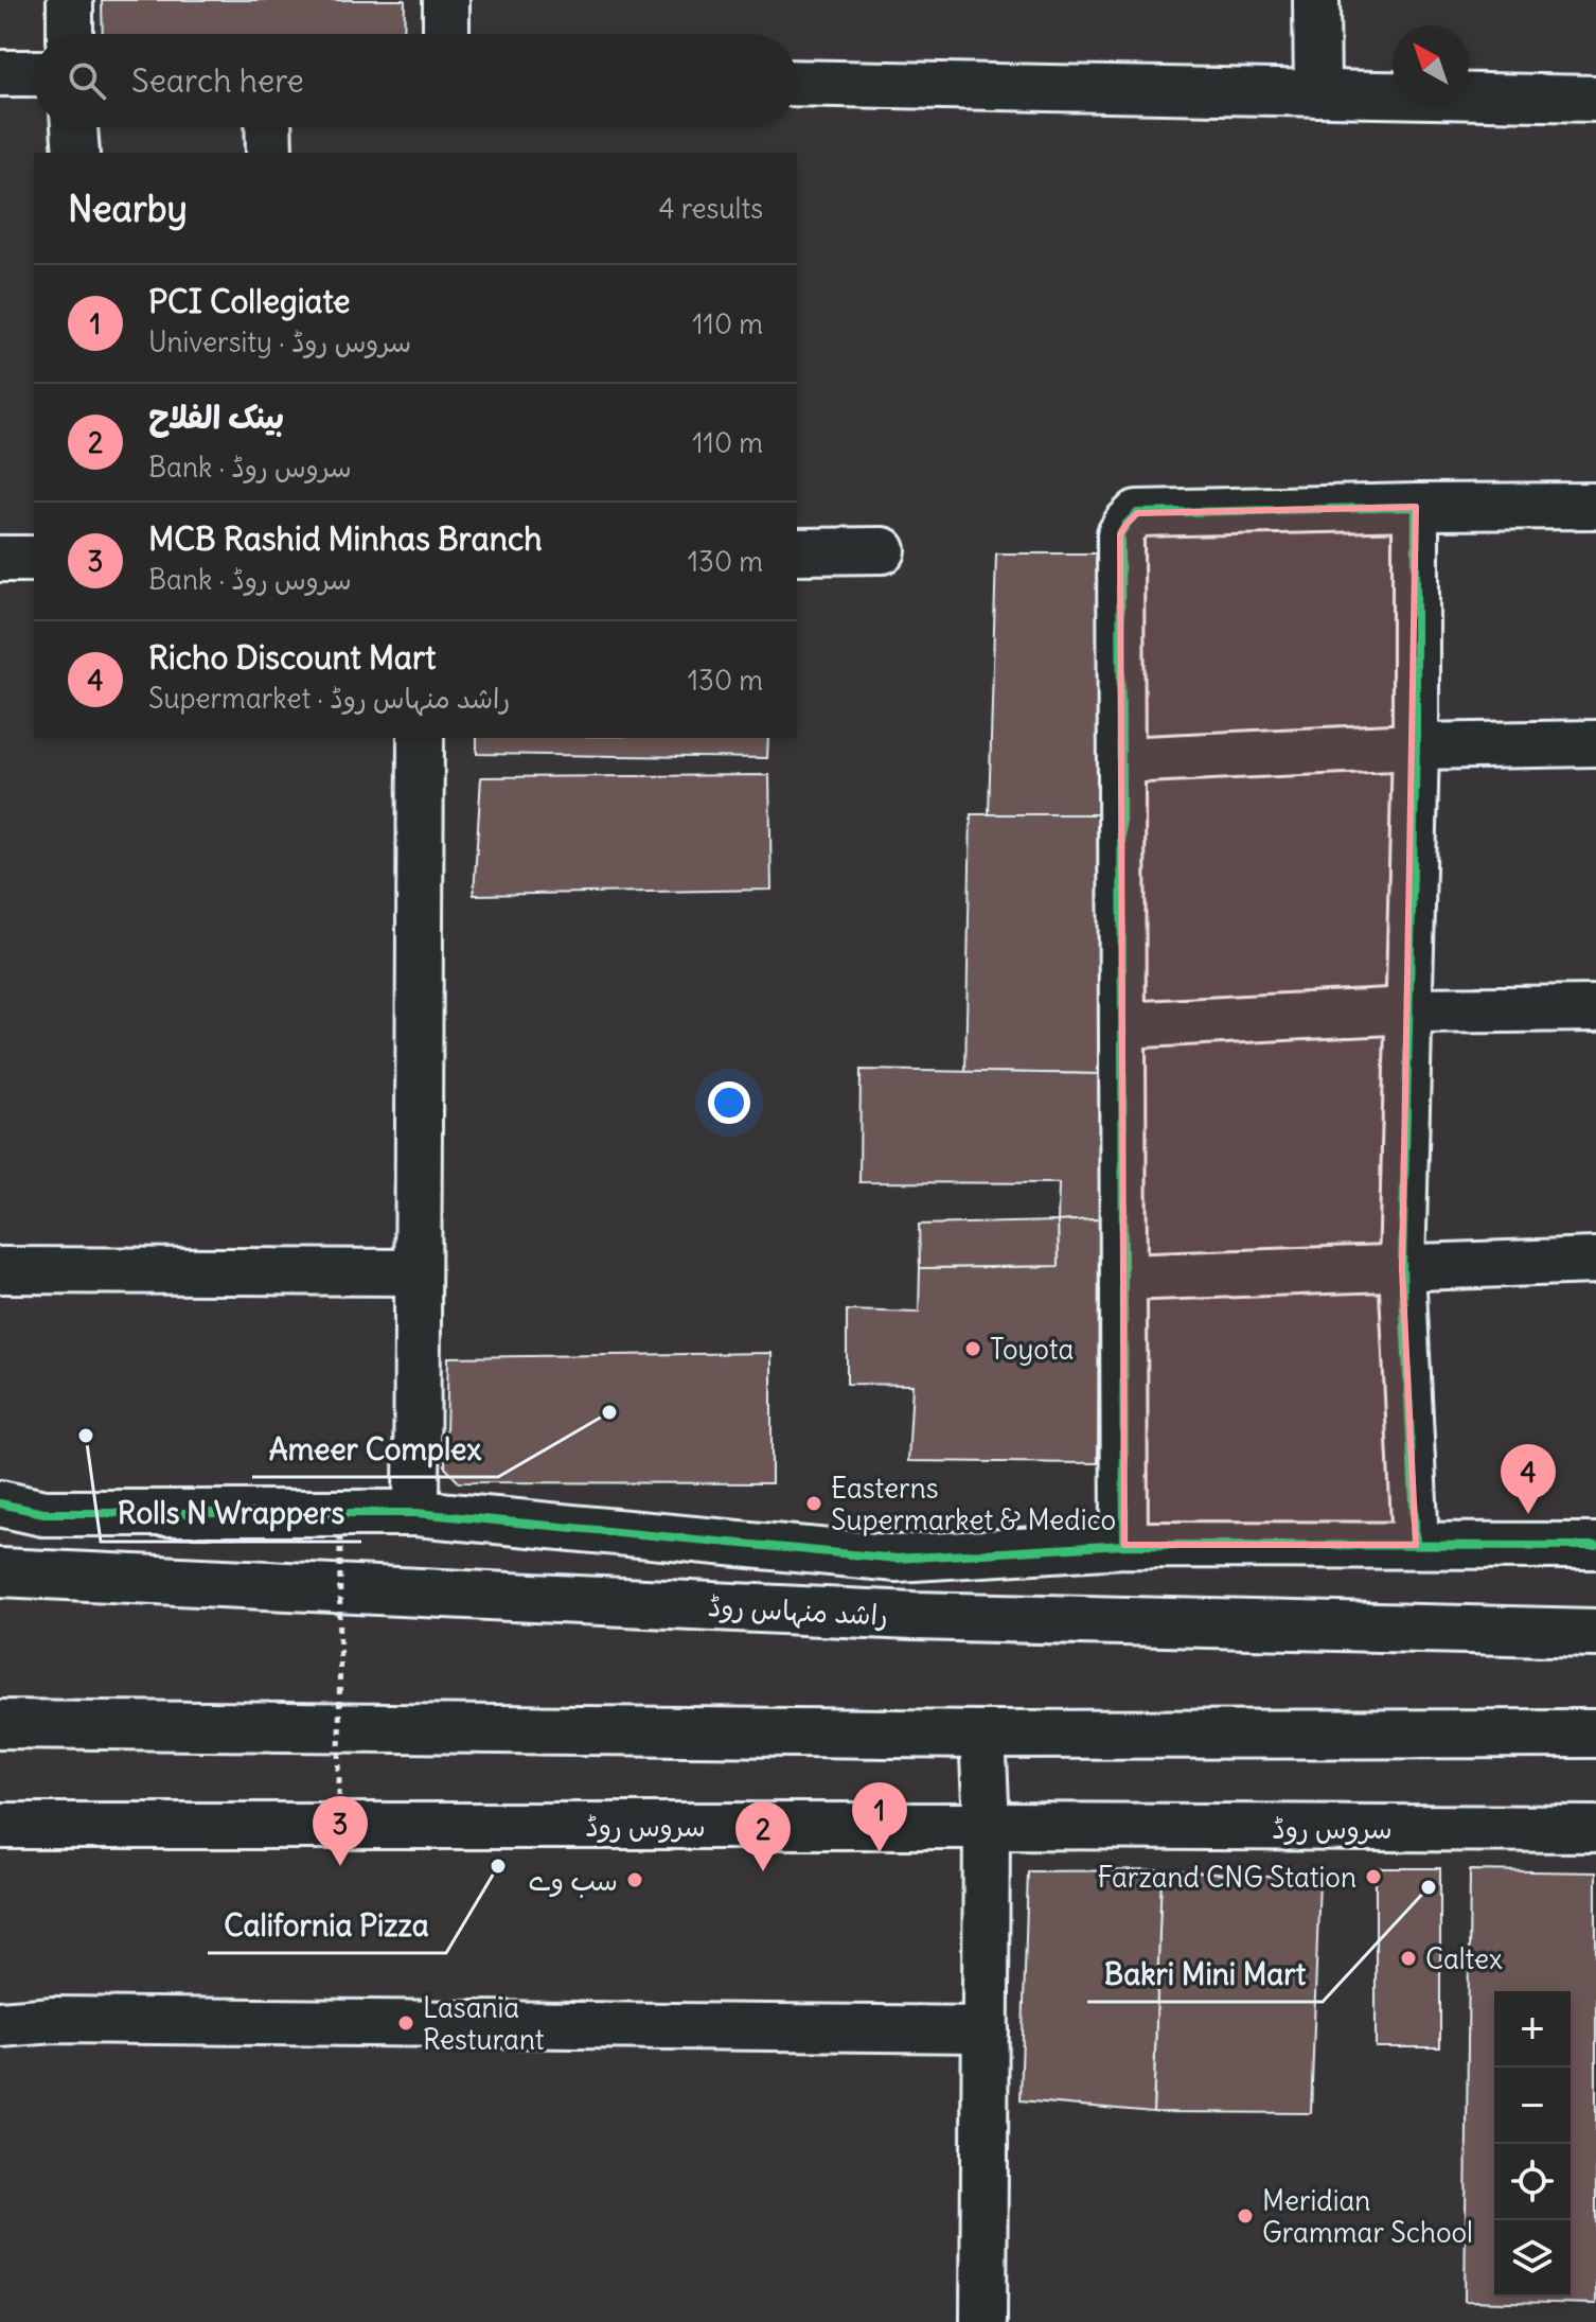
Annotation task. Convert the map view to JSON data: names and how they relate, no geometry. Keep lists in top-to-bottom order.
{
  "streets": {
    "main road": ["راشد منہاس روڈ"],
    "street": ["سروس روڈ"]
  },
  "places": [
    "Toyota",
    "Ameer Complex",
    "Rolls N Wrappers",
    "Easterns Supermarket & Medico",
    "California Pizza",
    "Farzand CNG Station",
    "سب وے",
    "Bakri Mini Mart",
    "Caltex",
    "Lasania Resturant",
    "Meridian Grammar School"
  ],
  "north": "top left",
  "page": {
    "search": "Search here",
    "heading": ["Nearby", "4 results"],
    "list": [
      {
        "mark": "1",
        "name": "PCI Collegiate",
        "note": "University · سروس روڈ",
        "value": "110 m"
      },
      {
        "mark": "2",
        "name": "بینک الفلاح",
        "note": "Bank · سروس روڈ",
        "value": "110 m"
      },
      {
        "mark": "3",
        "name": "MCB Rashid Minhas Branch",
        "note": "Bank · سروس روڈ",
        "value": "130 m"
      },
      {
        "mark": "4",
        "name": "Richo Discount Mart",
        "note": "Supermarket · راشد منہاس روڈ",
        "value": "130 m"
      }
    ],
    "pins": [
      "4",
      "1",
      "3",
      "2"
    ],
    "map_buttons": ["+", "−"]
  }
}
